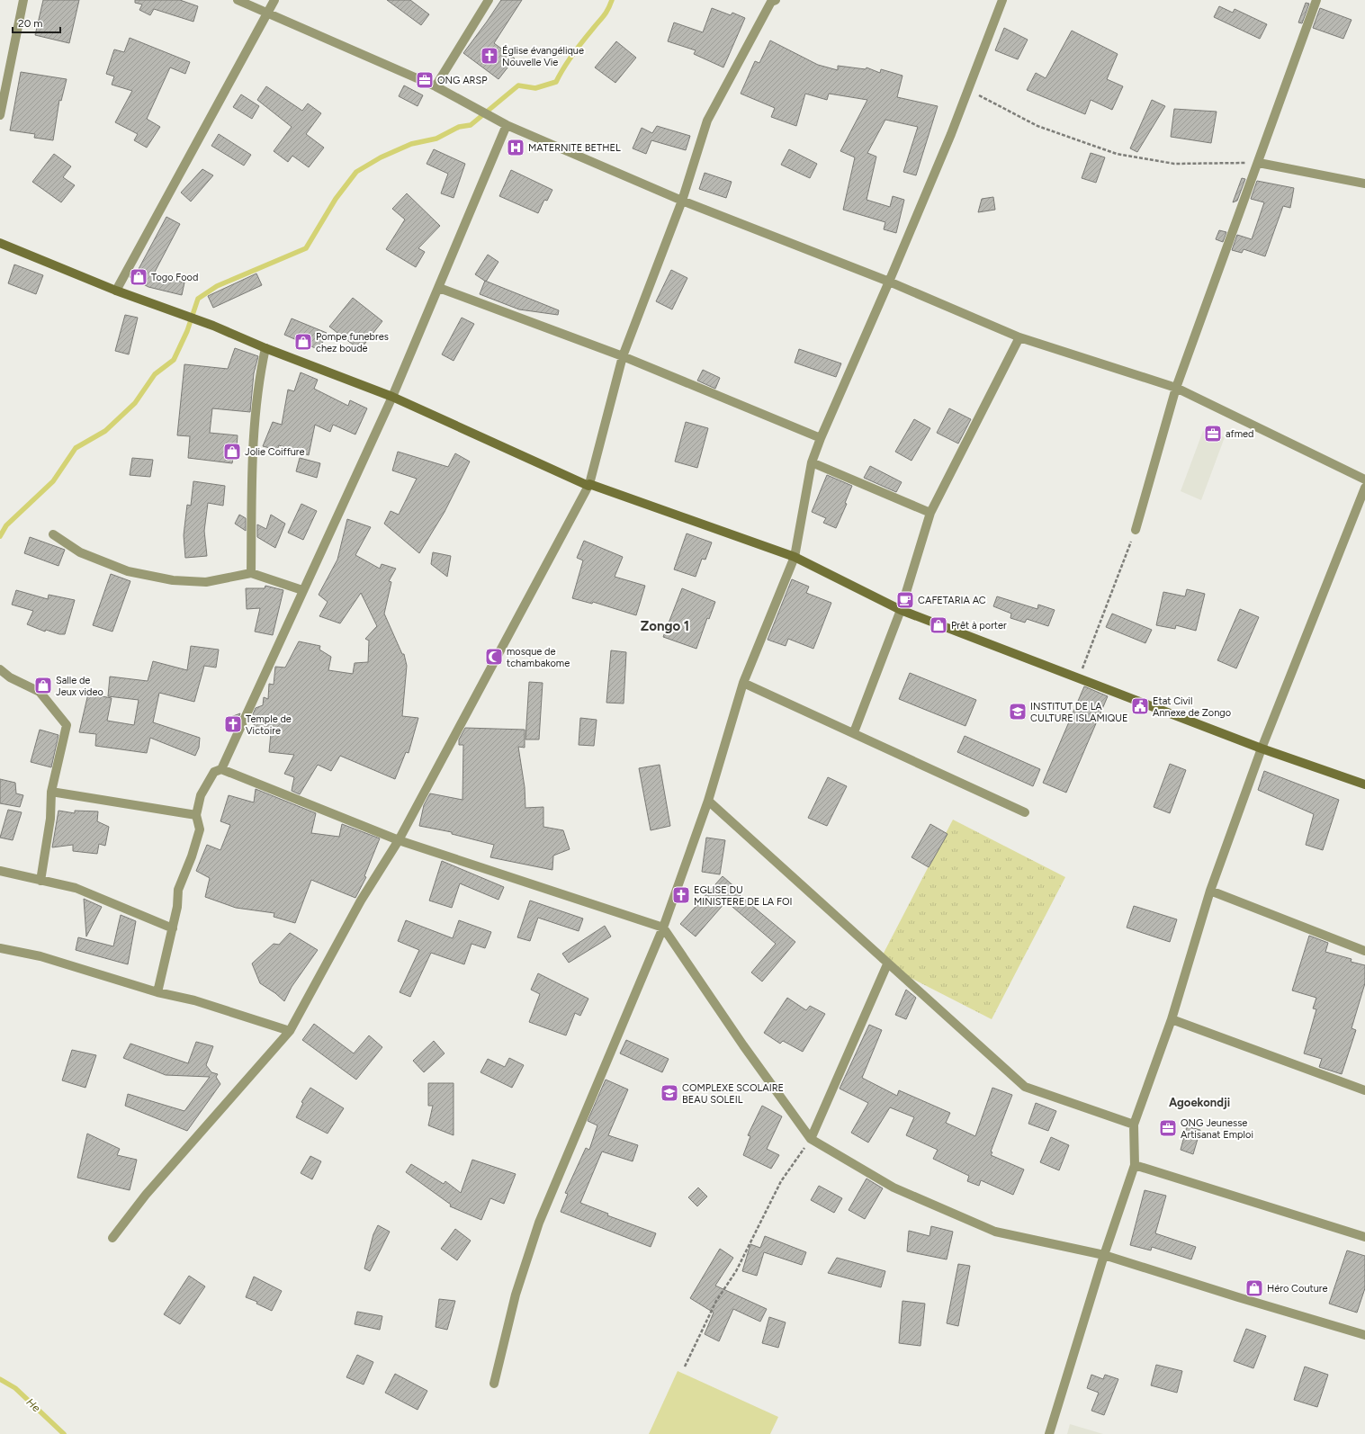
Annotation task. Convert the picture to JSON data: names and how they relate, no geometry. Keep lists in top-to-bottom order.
{
  "districts": ["Zongo 1", "Agoekondji"],
  "water": ["He"],
  "places": {
    "church": ["Église évangélique Nouvelle Vie", "Temple de Victoire", "EGLISE DU MINISTERE DE LA FOI"],
    "office": ["ONG ARSP", "afmed", "ONG Jeunesse Artisanat Emploi"],
    "hospital": ["MATERNITE BETHEL"],
    "shop": [
      "Togo Food",
      "Pompe funebres chez boude",
      "Jolie Coiffure",
      "Prêt à porter",
      "Salle de Jeux video",
      "Héro Couture"
    ],
    "cafe": ["CAFETARIA AC"],
    "mosque": ["mosque de tchambakome"],
    "public building": ["Etat Civil Annexe de Zongo"],
    "school or university": ["INSTITUT DE LA CULTURE ISLAMIQUE", "COMPLEXE SCOLAIRE BEAU SOLEIL"]
  },
  "scale_bar": "20 m"
}
